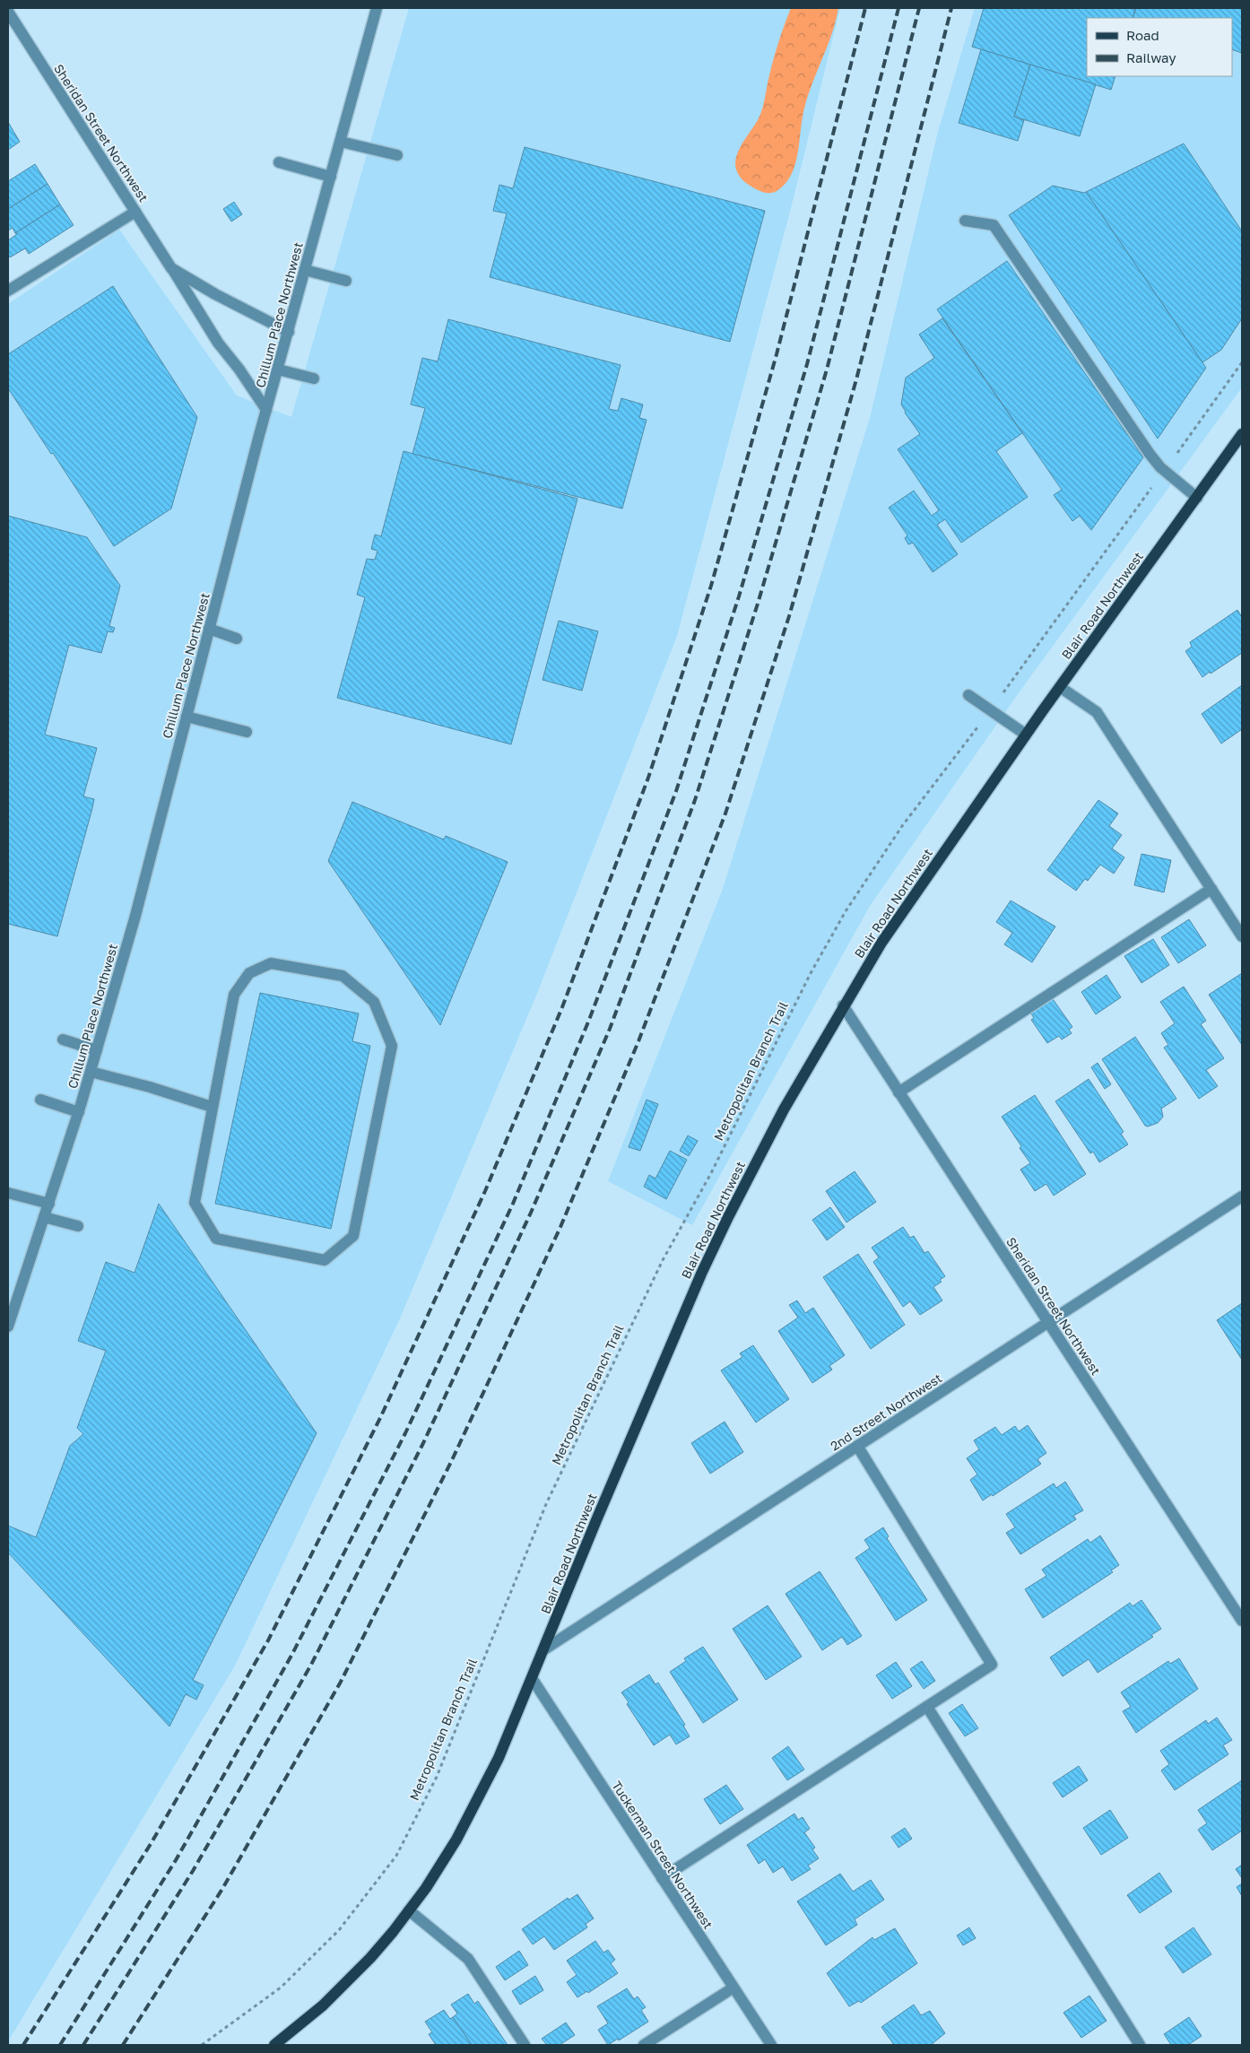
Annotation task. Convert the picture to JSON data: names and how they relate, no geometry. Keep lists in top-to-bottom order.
{
  "streets": {
    "main road": ["Blair Road Northwest"],
    "street": [
      "Sheridan Street Northwest",
      "Chillum Place Northwest",
      "2nd Street Northwest",
      "Tuckerman Street Northwest"
    ],
    "path": ["Metropolitan Branch Trail"]
  },
  "crossings": [
    ["Sheridan Street Northwest", "Chillum Place Northwest"],
    ["Sheridan Street Northwest", "Blair Road Northwest"],
    ["Sheridan Street Northwest", "2nd Street Northwest"],
    ["Blair Road Northwest", "2nd Street Northwest"],
    ["Blair Road Northwest", "Tuckerman Street Northwest"]
  ],
  "legend": ["Road", "Railway"]
}
